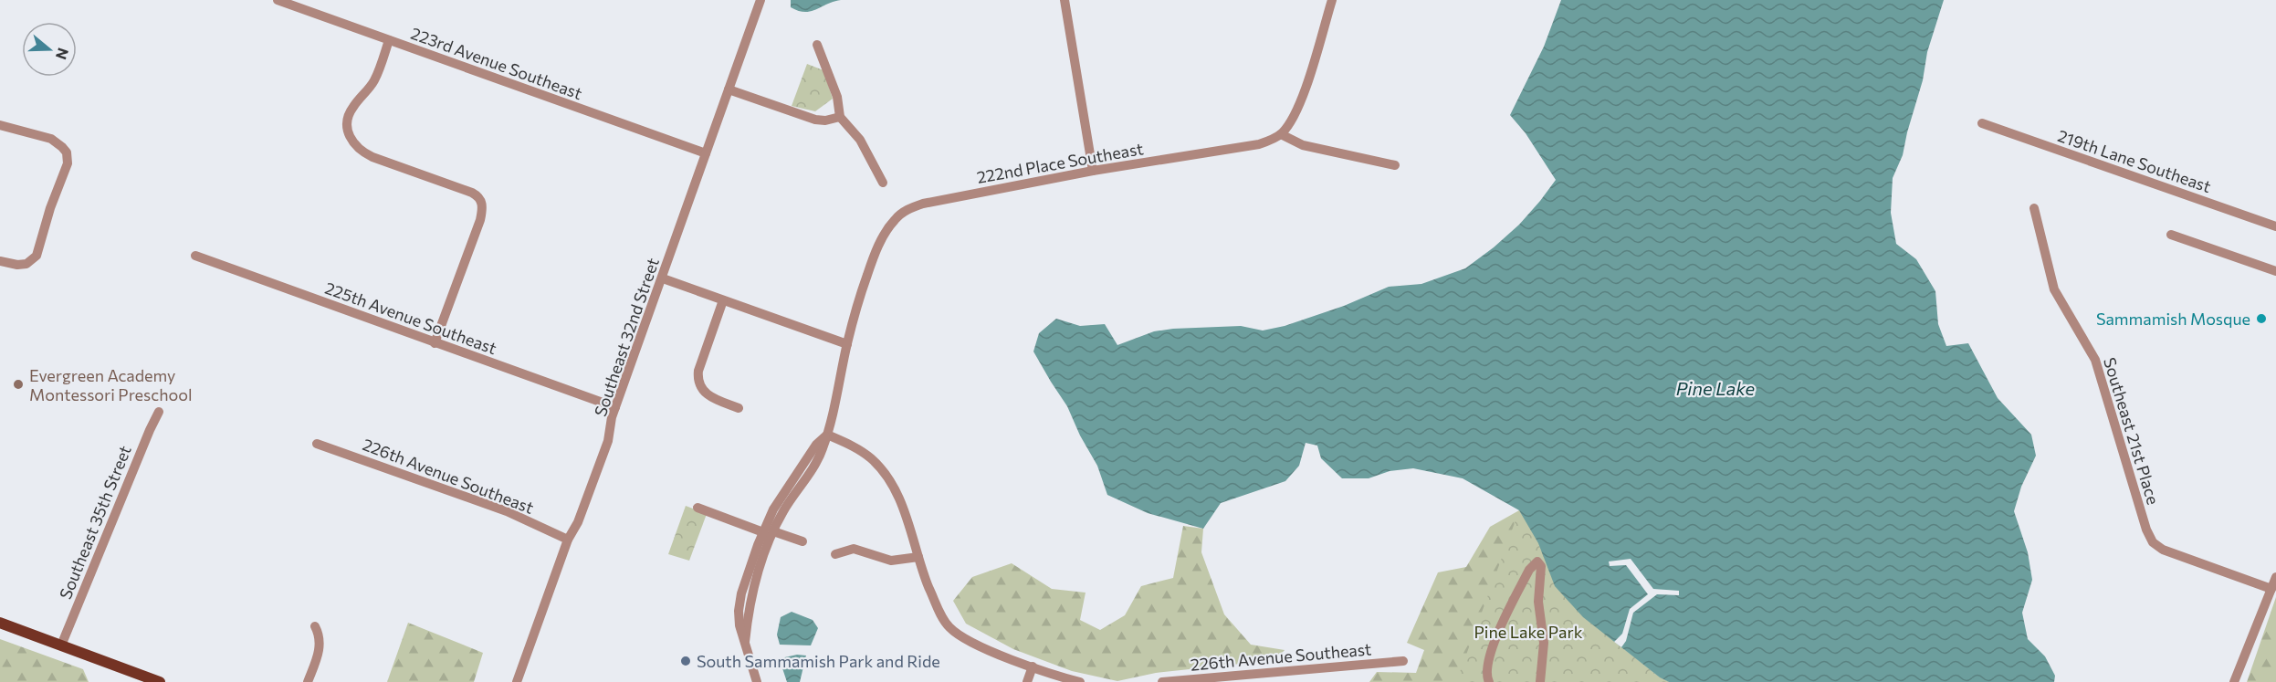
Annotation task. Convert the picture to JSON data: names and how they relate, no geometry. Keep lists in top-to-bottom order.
{
  "streets": {
    "street": [
      "223rd Avenue Southeast",
      "219th Lane Southeast",
      "222nd Place Southeast",
      "225th Avenue Southeast",
      "Southeast 32nd Street",
      "Southeast 21st Place",
      "226th Avenue Southeast",
      "Southeast 35th Street"
    ]
  },
  "crossings": [
    ["223rd Avenue Southeast", "Southeast 32nd Street"],
    ["225th Avenue Southeast", "Southeast 32nd Street"],
    ["Southeast 32nd Street", "226th Avenue Southeast"]
  ],
  "water": ["Pine Lake"],
  "parks": ["Pine Lake Park"],
  "places": ["Sammamish Mosque", "Evergreen Academy Montessori Preschool", "South Sammamish Park and Ride"],
  "north": "right"
}
